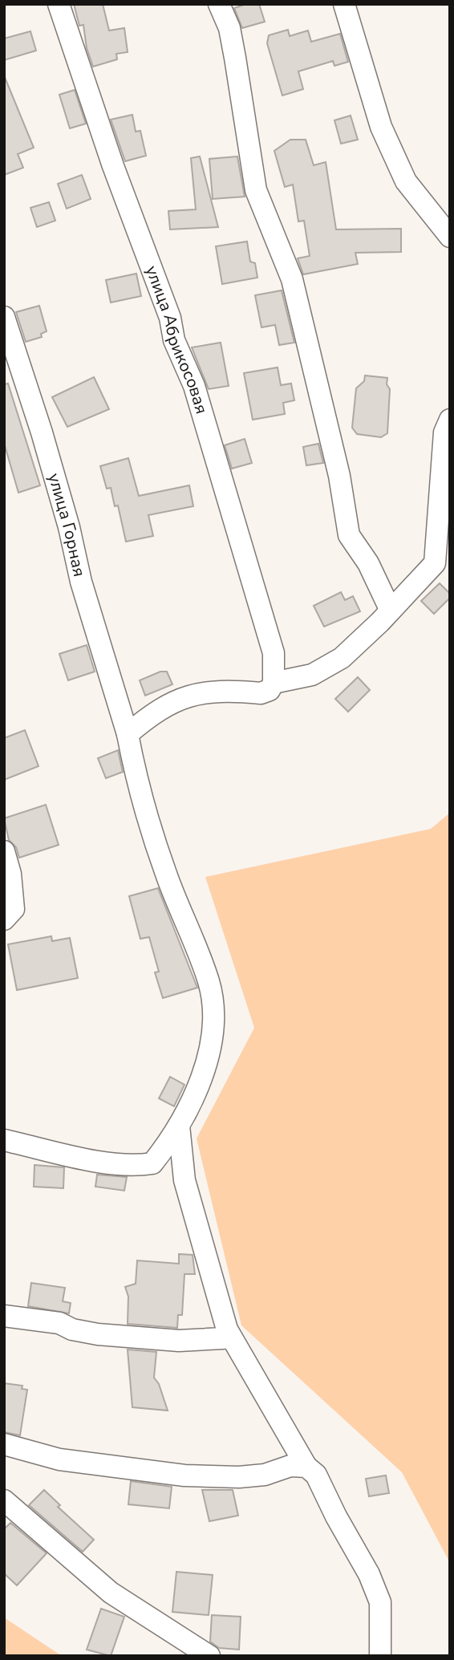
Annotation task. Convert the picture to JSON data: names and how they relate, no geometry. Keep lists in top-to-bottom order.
{
  "streets": {
    "street": ["улица Абрикосовая", "улица Горная"]
  }
}
